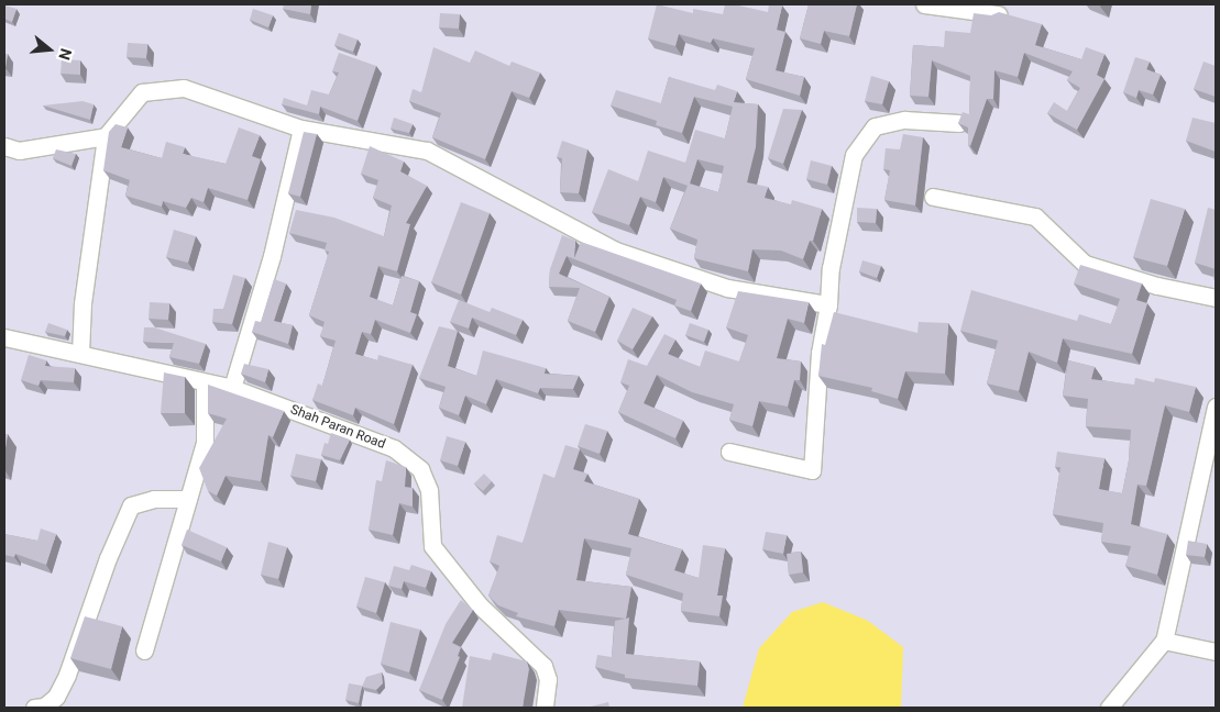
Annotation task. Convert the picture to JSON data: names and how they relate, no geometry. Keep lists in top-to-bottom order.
{
  "streets": {
    "street": ["Shah Paran Road"]
  },
  "north": "right"
}
